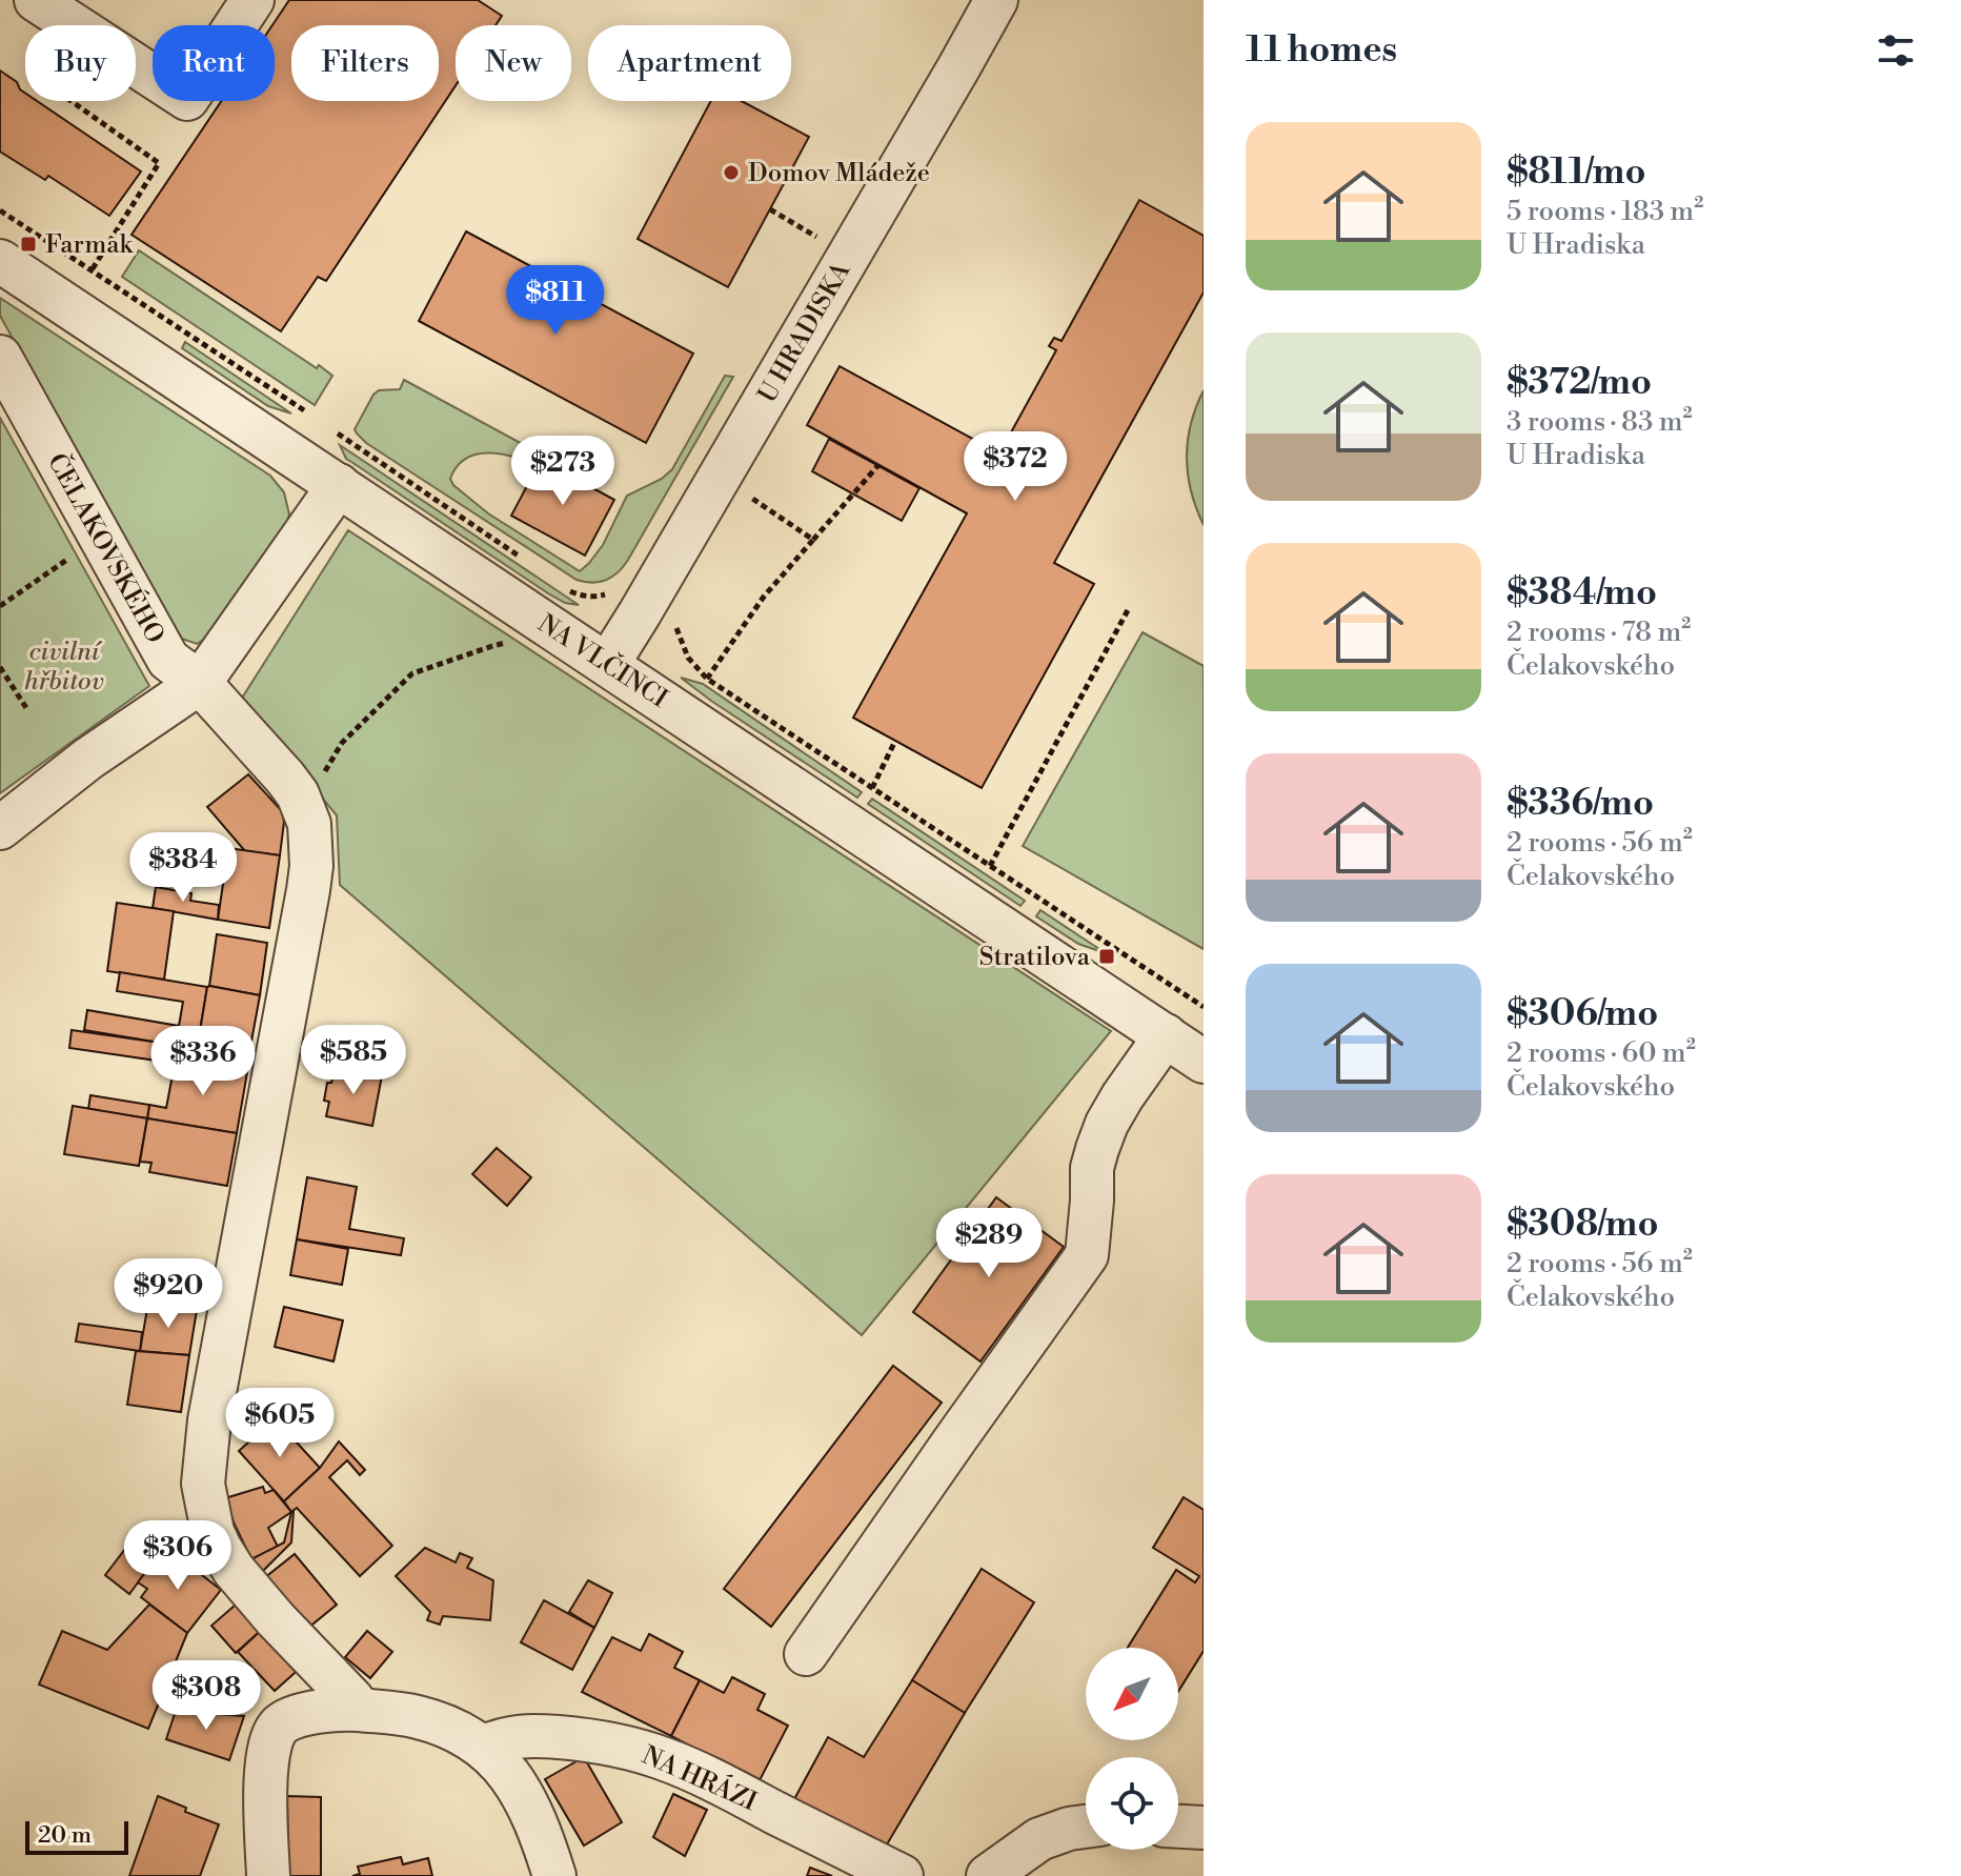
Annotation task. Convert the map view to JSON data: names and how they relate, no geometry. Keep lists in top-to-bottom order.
{
  "streets": {
    "street": [
      "U HRADISKA",
      "ČELAKOVSKÉHO",
      "NA VLČINCI",
      "NA HRÁZI"
    ]
  },
  "crossings": [
    ["U HRADISKA", "NA VLČINCI"]
  ],
  "parks": ["civilní hřbitov"],
  "places": {
    "other": ["Domov Mládeže"],
    "transit": ["Farmak", "Stratilova"]
  },
  "scale_bar": "20 m",
  "north": "bottom left",
  "page": {
    "heading": "11 homes",
    "chip": [
      "Buy",
      "Rent",
      "Filters",
      "New",
      "Apartment"
    ],
    "list": [
      {
        "name": "$811/mo",
        "note": "5 rooms · 183 m² · U Hradiska"
      },
      {
        "name": "$372/mo",
        "note": "3 rooms · 83 m² · U Hradiska"
      },
      {
        "name": "$384/mo",
        "note": "2 rooms · 78 m² · Čelakovského"
      },
      {
        "name": "$336/mo",
        "note": "2 rooms · 56 m² · Čelakovského"
      },
      {
        "name": "$306/mo",
        "note": "2 rooms · 60 m² · Čelakovského"
      },
      {
        "name": "$308/mo",
        "note": "2 rooms · 56 m² · Čelakovského"
      }
    ],
    "price": [
      "$811",
      "$372",
      "$273",
      "$384",
      "$585",
      "$336",
      "$289",
      "$920",
      "$605",
      "$306",
      "$308"
    ],
    "scale": "20 m"
  }
}
